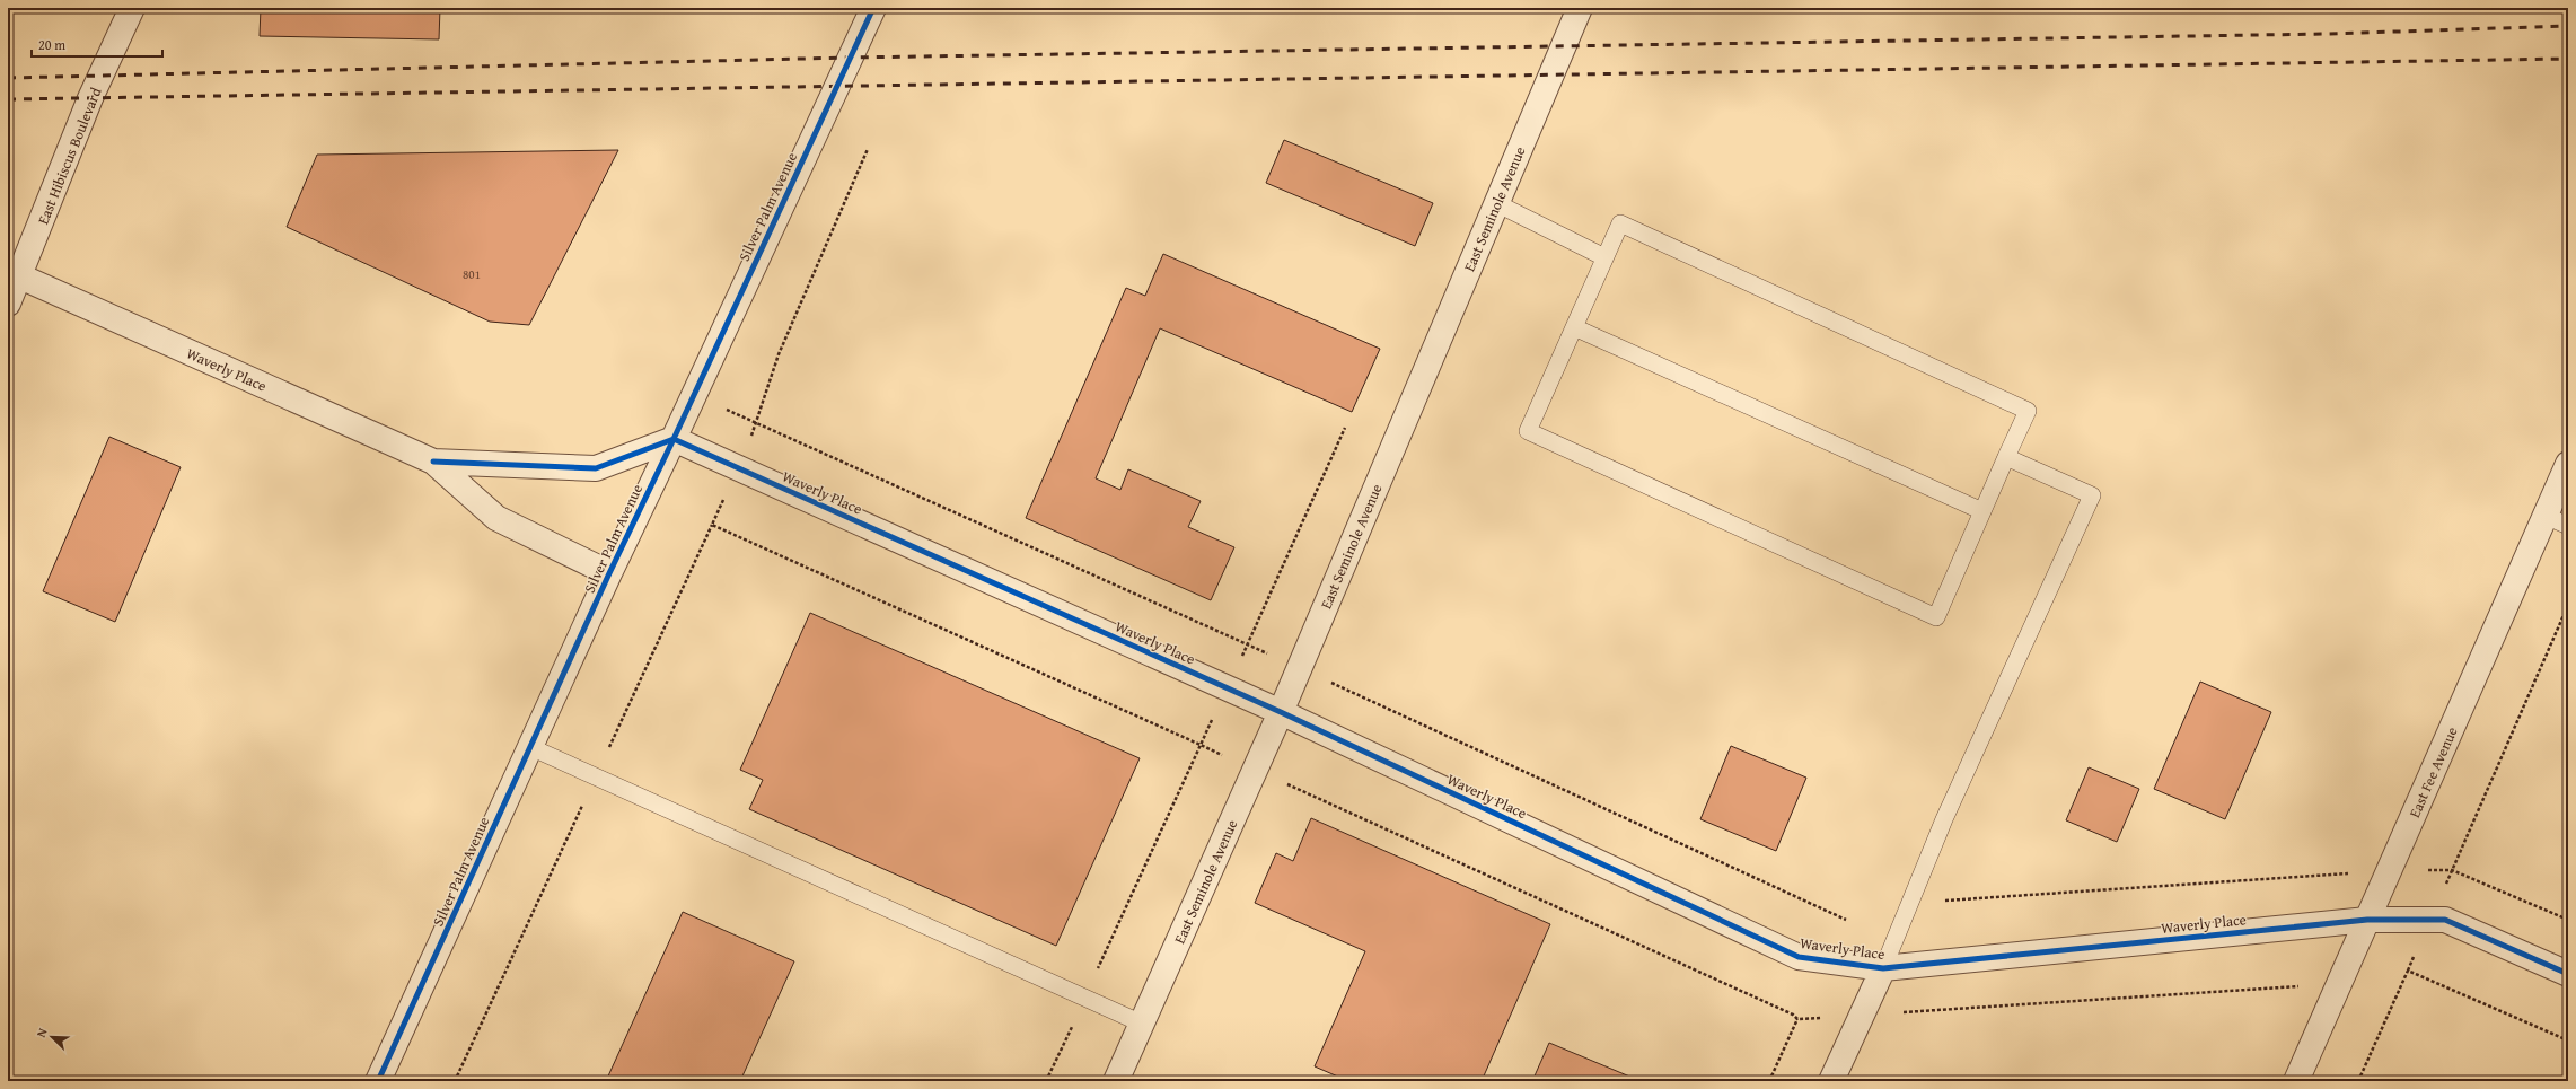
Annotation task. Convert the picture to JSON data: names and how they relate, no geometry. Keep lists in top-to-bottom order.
{
  "streets": {
    "street": [
      "East Hibiscus Boulevard",
      "Silver Palm Avenue",
      "East Seminole Avenue",
      "Waverly Place",
      "East Fee Avenue"
    ]
  },
  "crossings": [
    ["East Hibiscus Boulevard", "Waverly Place"],
    ["Silver Palm Avenue", "Waverly Place"],
    ["East Seminole Avenue", "Waverly Place"],
    ["Waverly Place", "East Fee Avenue"]
  ],
  "house_numbers": ["801"],
  "scale_bar": "20 m",
  "north": "top left"
}
